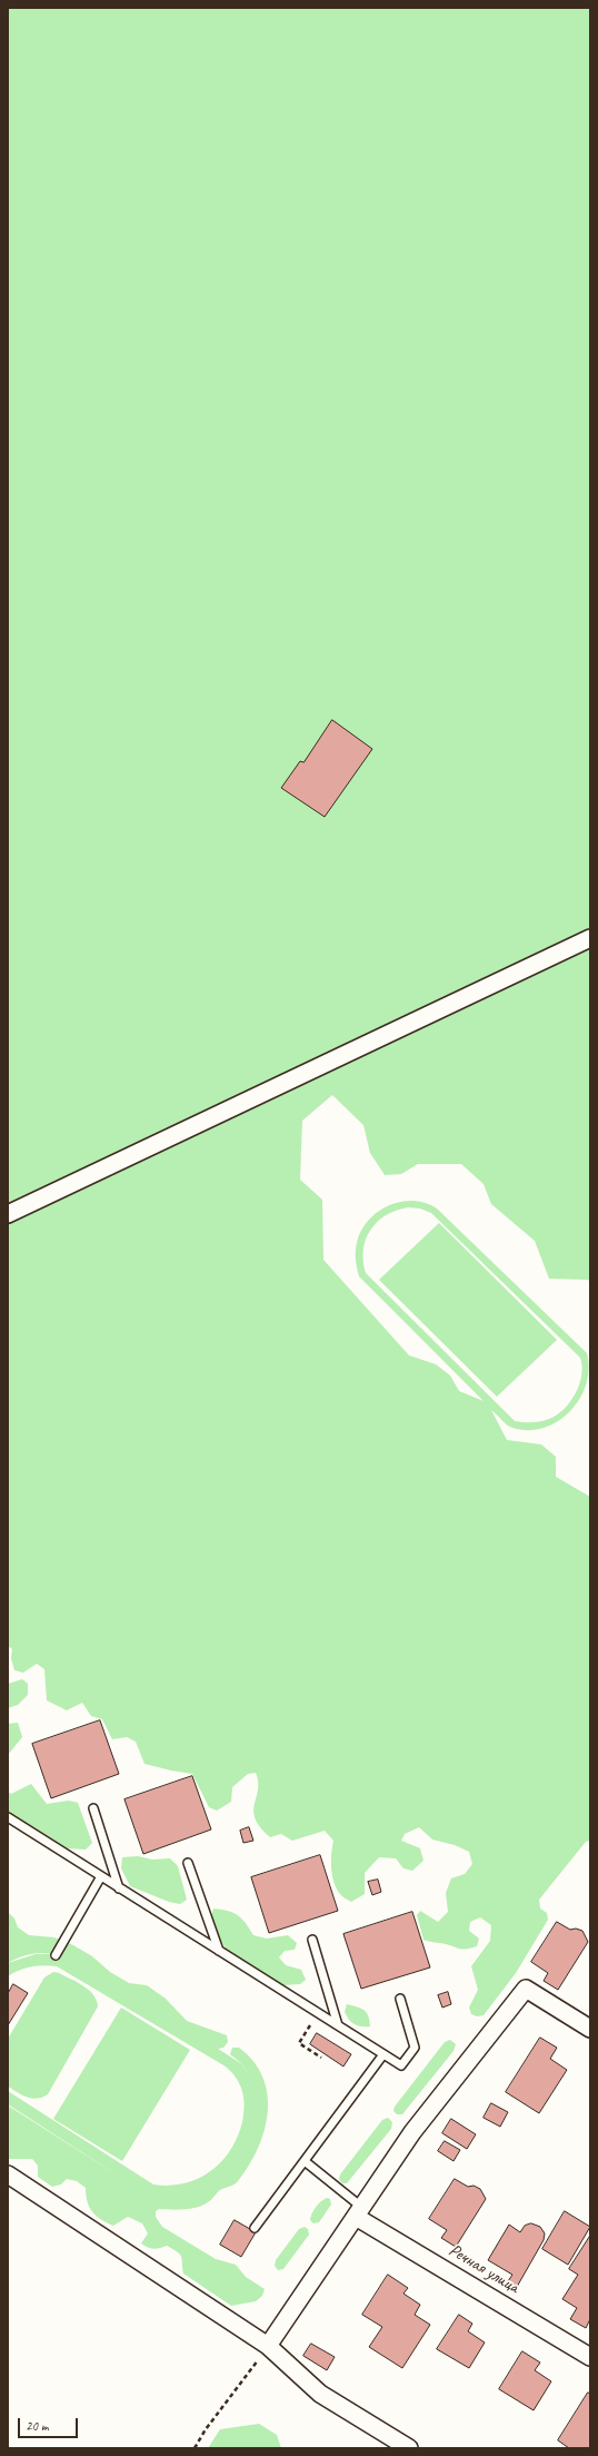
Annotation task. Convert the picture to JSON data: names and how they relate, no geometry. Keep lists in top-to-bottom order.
{
  "streets": {
    "street": ["Речная улица"]
  },
  "scale_bar": "20 m"
}
